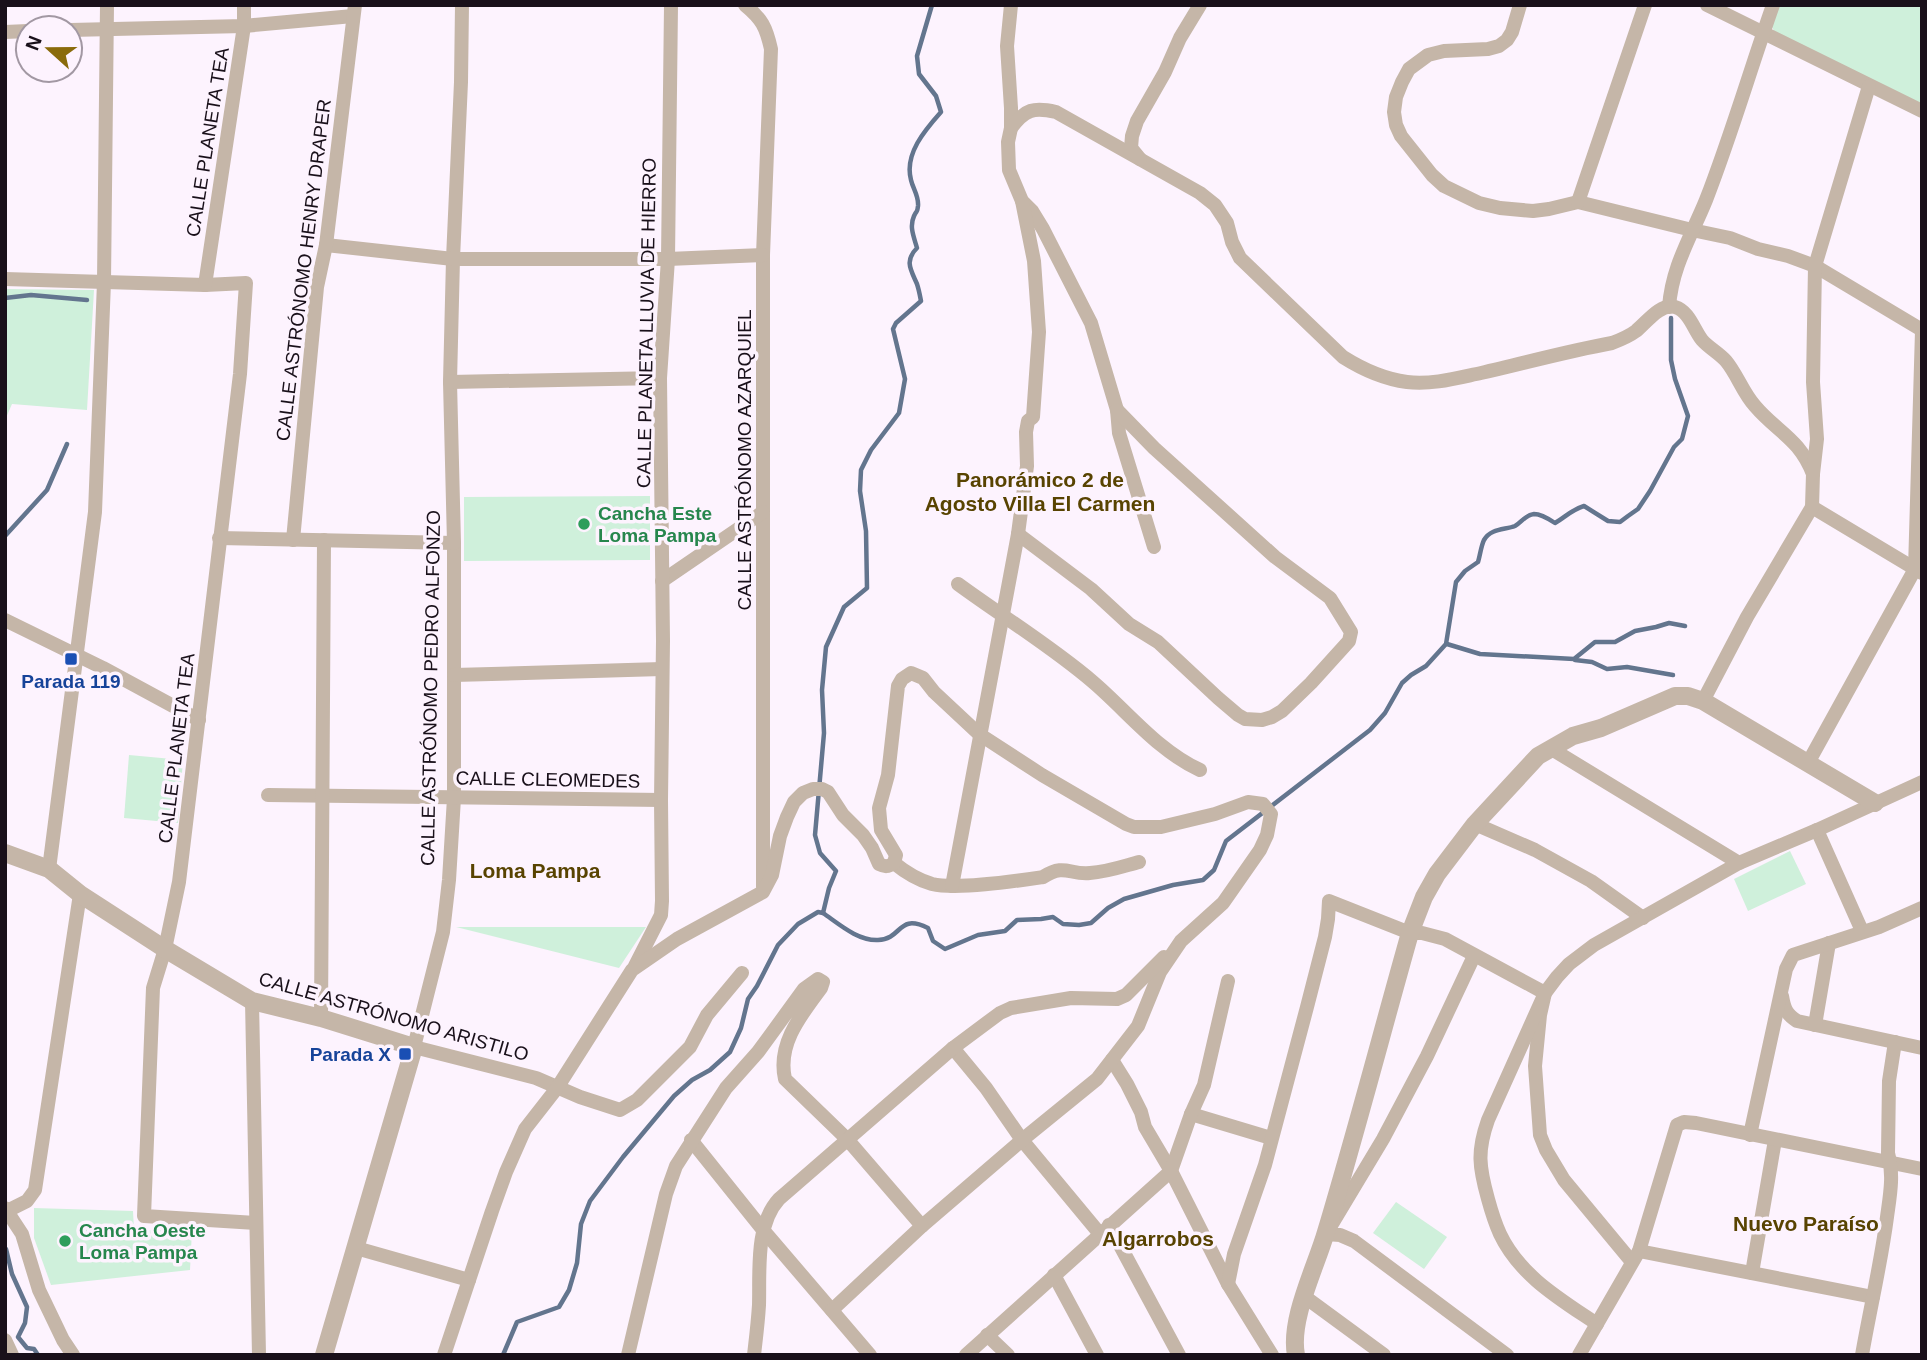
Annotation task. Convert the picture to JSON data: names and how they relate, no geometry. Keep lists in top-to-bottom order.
{
  "streets": {
    "street": [
      "CALLE PLANETA TEA",
      "CALLE ASTRÓNOMO HENRY DRAPER",
      "CALLE PLANETA LLUVIA DE HIERRO",
      "CALLE ASTRÓNOMO AZARQUIEL",
      "CALLE ASTRÓNOMO PEDRO ALFONZO",
      "CALLE CLEOMEDES",
      "CALLE ASTRÓNOMO ARISTILO"
    ]
  },
  "crossings": [
    ["CALLE PLANETA TEA", "CALLE ASTRÓNOMO ARISTILO"],
    ["CALLE PLANETA LLUVIA DE HIERRO", "CALLE CLEOMEDES"],
    ["CALLE PLANETA LLUVIA DE HIERRO", "CALLE ASTRÓNOMO ARISTILO"],
    ["CALLE ASTRÓNOMO PEDRO ALFONZO", "CALLE CLEOMEDES"],
    ["CALLE ASTRÓNOMO PEDRO ALFONZO", "CALLE ASTRÓNOMO ARISTILO"]
  ],
  "districts": [
    "Panorámico 2 de Agosto Villa El Carmen",
    "Loma Pampa",
    "Nuevo Paraíso",
    "Algarrobos"
  ],
  "places": {
    "other": ["Cancha Este Loma Pampa", "Cancha Oeste Loma Pampa"],
    "transit": ["Parada 119", "Parada X"]
  },
  "north": "left"
}
